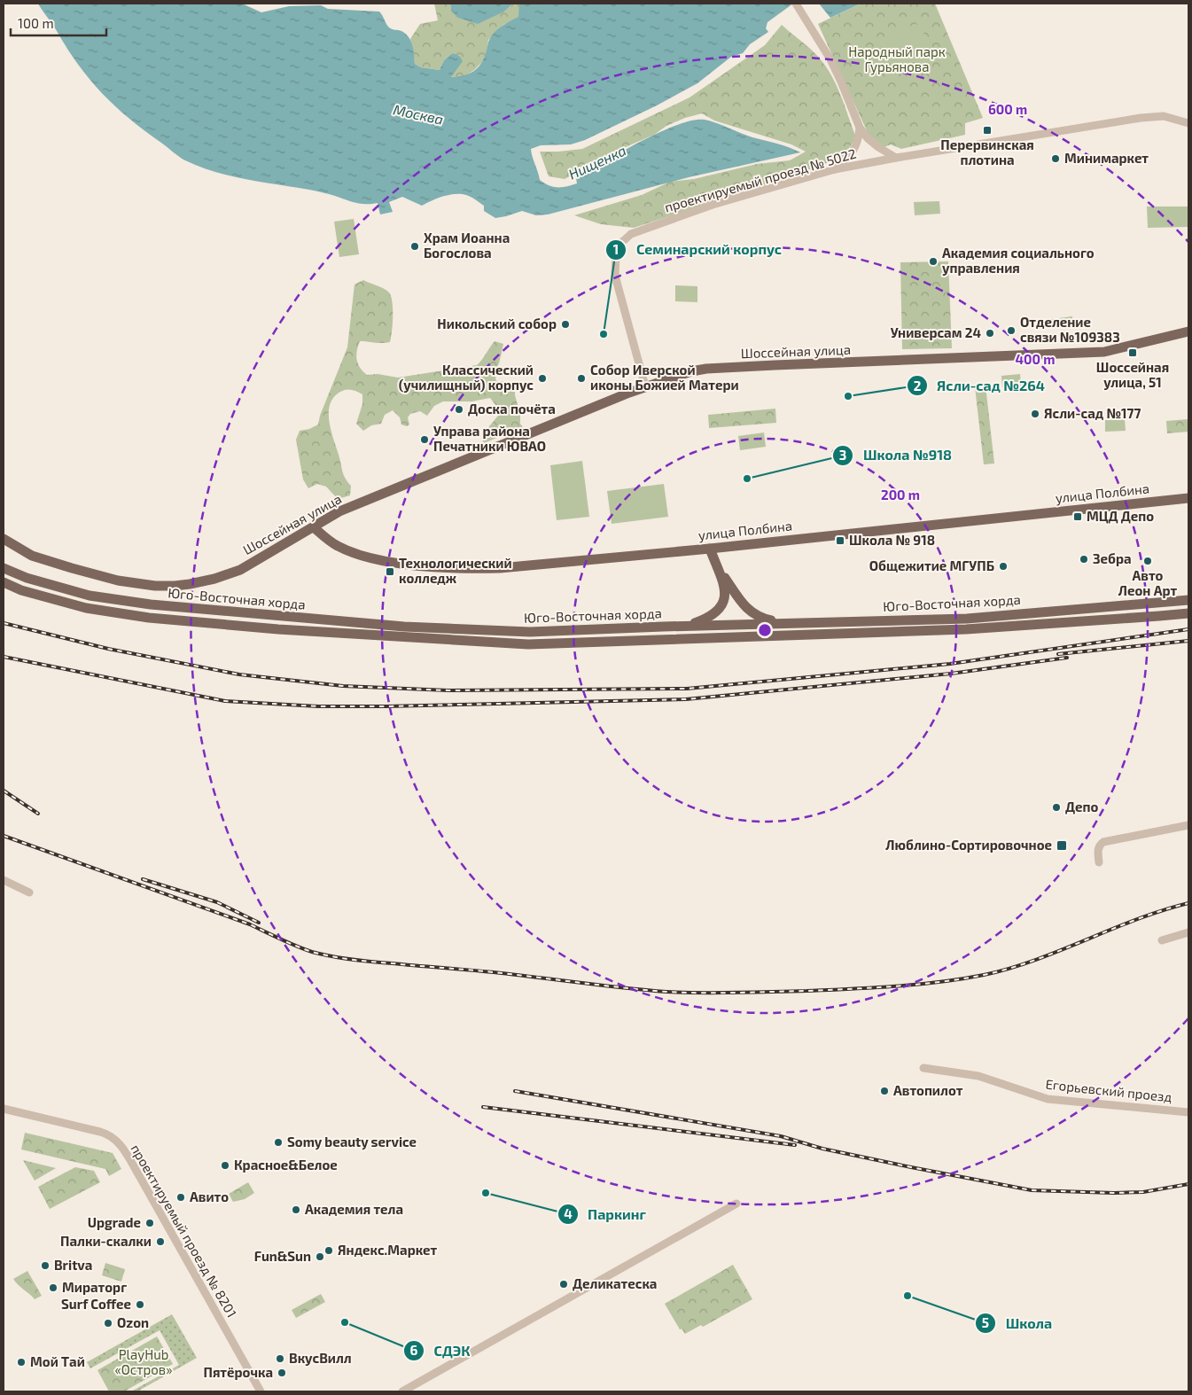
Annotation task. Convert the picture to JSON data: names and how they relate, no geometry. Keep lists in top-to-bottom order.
{
  "streets": {
    "main road": ["Шоссейная улица", "улица Полбина", "Юго-Восточная хорда"],
    "street": ["проектируемый проезд № 5022", "Егорьевский проезд", "проектируемый проезд № 8201"]
  },
  "crossings": [
    ["проектируемый проезд № 5022", "Шоссейная улица"],
    ["Шоссейная улица", "улица Полбина"]
  ],
  "water": ["Москва", "Нищенка"],
  "parks": ["Народный парк Гурьянова", "PlayHub «Остров»"],
  "places": {
    "transit": [
      "Перервинская плотина",
      "Шоссейная улица, 51",
      "МЦД Депо",
      "Школа № 918",
      "Технологический колледж",
      "Люблино-Сортировочное"
    ],
    "other": [
      "Минимаркет",
      "Храм Иоанна Богослова",
      "Академия социального управления",
      "Никольский собор",
      "Отделение связи №109383",
      "Универсам 24",
      "Семинарский корпус",
      "Классический (училищный) корпус",
      "Собор Иверской иконы Божией Матери",
      "Ясли-сад №264",
      "Доска почёта",
      "Ясли-сад №177",
      "Управа района Печатники ЮВАО",
      "Школа №918",
      "Зебра",
      "Авто Леон Арт",
      "Общежитие МГУПБ",
      "Депо",
      "Автопилот",
      "Somy beauty service",
      "Красное&Белое",
      "Паркинг",
      "Авито",
      "Академия тела",
      "Upgrade",
      "Палки-скалки",
      "Яндекс.Маркет",
      "Fun&Sun",
      "Britva",
      "Деликатеска",
      "Мираторг",
      "Школа",
      "Surf Coffee",
      "СДЭК",
      "Ozon",
      "ВкусВилл",
      "Мой Тай",
      "Пятёрочка"
    ]
  },
  "scale_bar": "100 m",
  "rings": ["600 m", "400 m", "200 m"]
}
